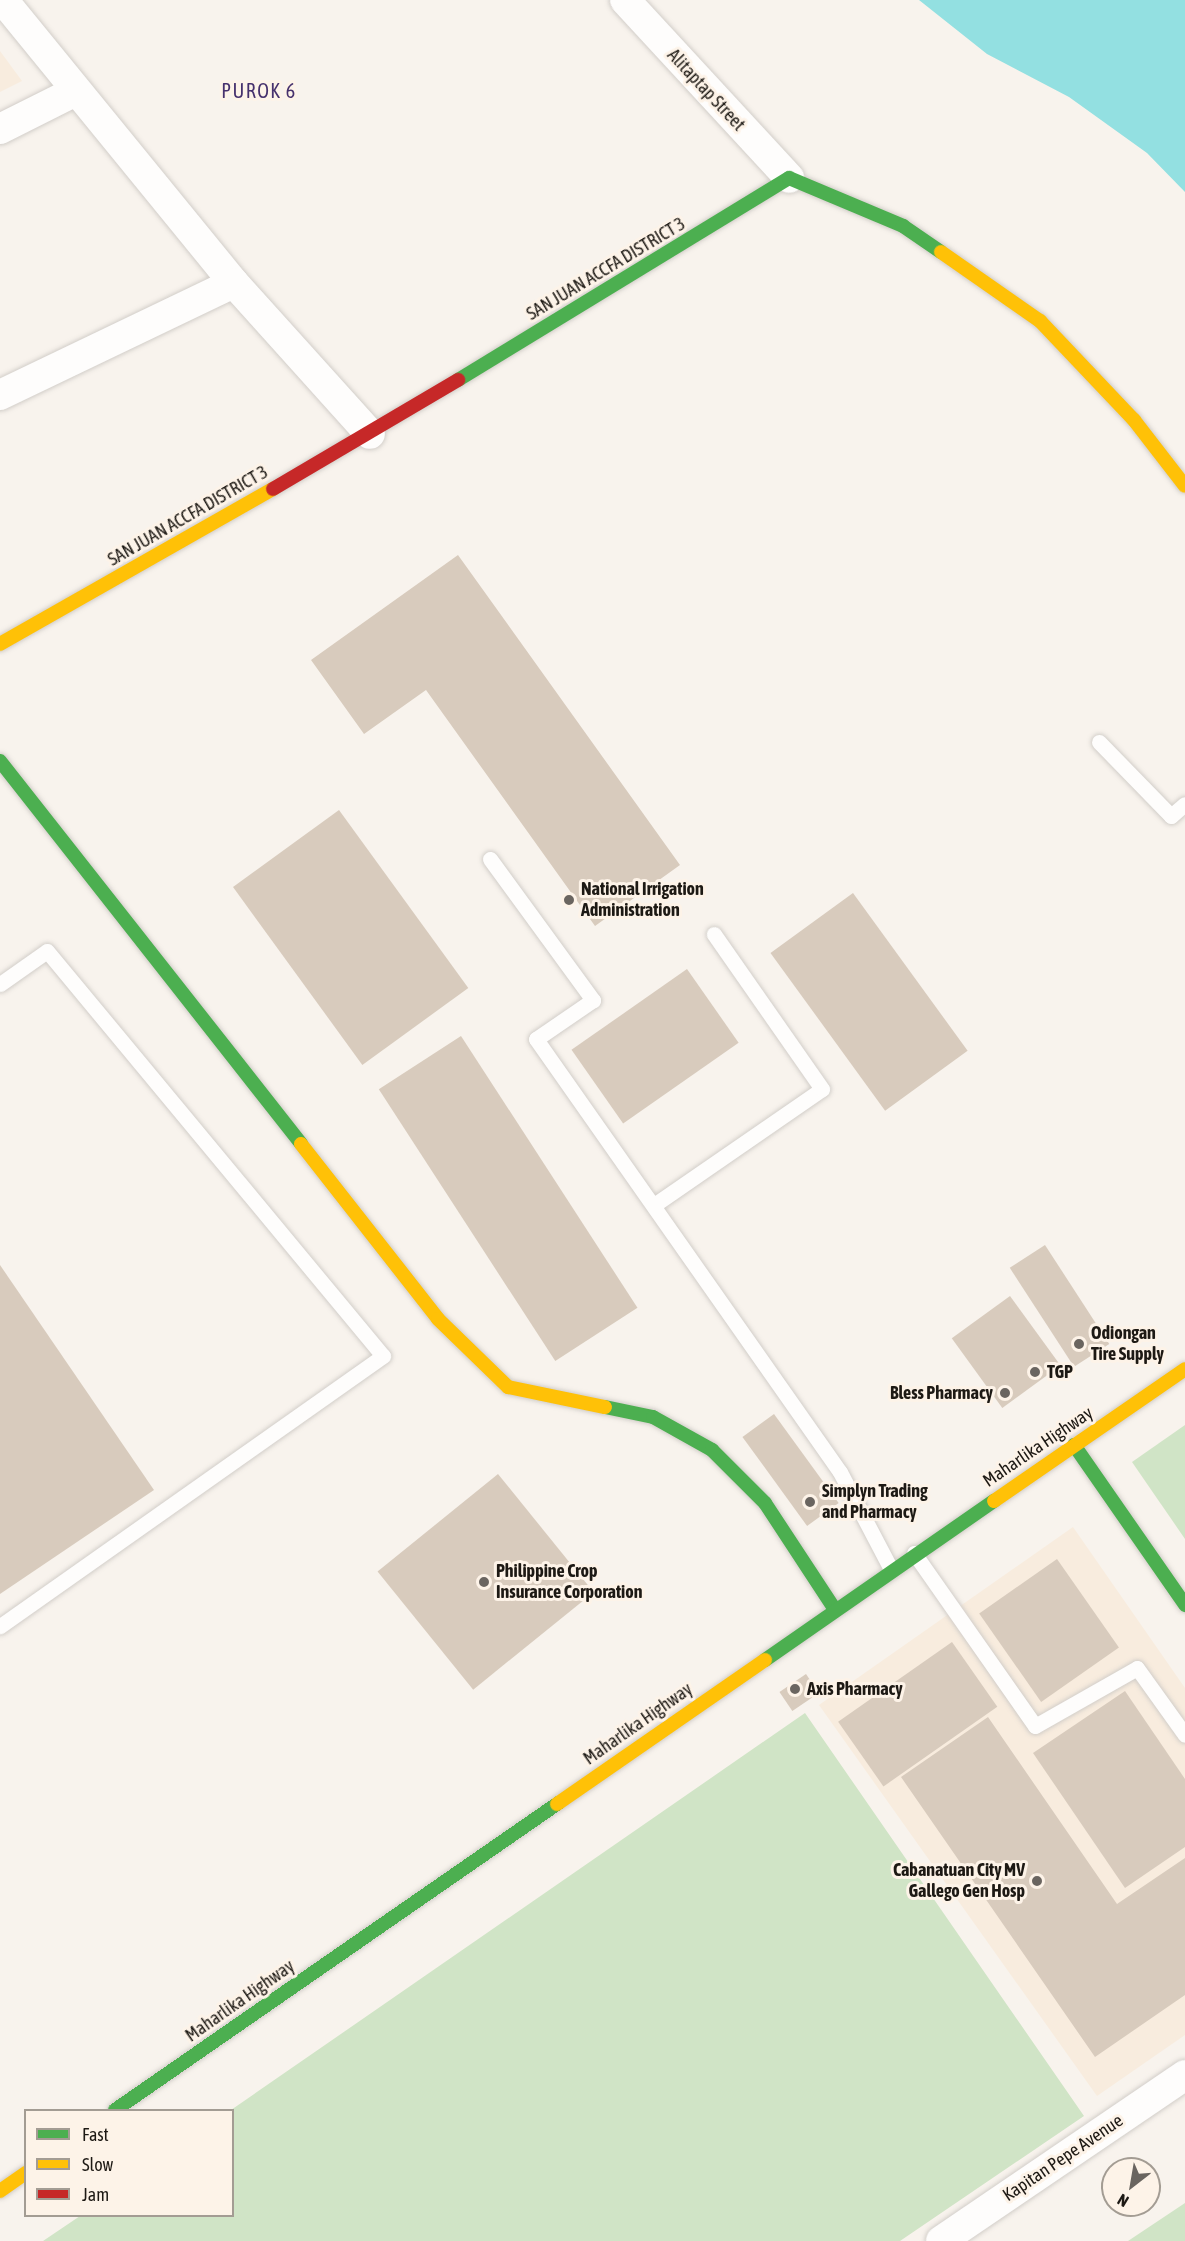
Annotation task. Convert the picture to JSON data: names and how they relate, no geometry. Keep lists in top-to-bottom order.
{
  "streets": {
    "street": [
      "Alitaptap Street",
      "SAN JUAN ACCFA DISTRICT 3",
      "Maharlika Highway",
      "Kapitan Pepe Avenue"
    ]
  },
  "crossings": [
    ["Alitaptap Street", "SAN JUAN ACCFA DISTRICT 3"]
  ],
  "districts": ["PUROK 6"],
  "places": [
    "National Irrigation Administration",
    "Odiongan Tire Supply",
    "TGP",
    "Bless Pharmacy",
    "Simplyn Trading and Pharmacy",
    "Philippine Crop Insurance Corporation",
    "Axis Pharmacy",
    "Cabanatuan City MV Gallego Gen Hosp"
  ],
  "legend": ["Fast", "Slow", "Jam"],
  "north": "bottom left"
}
